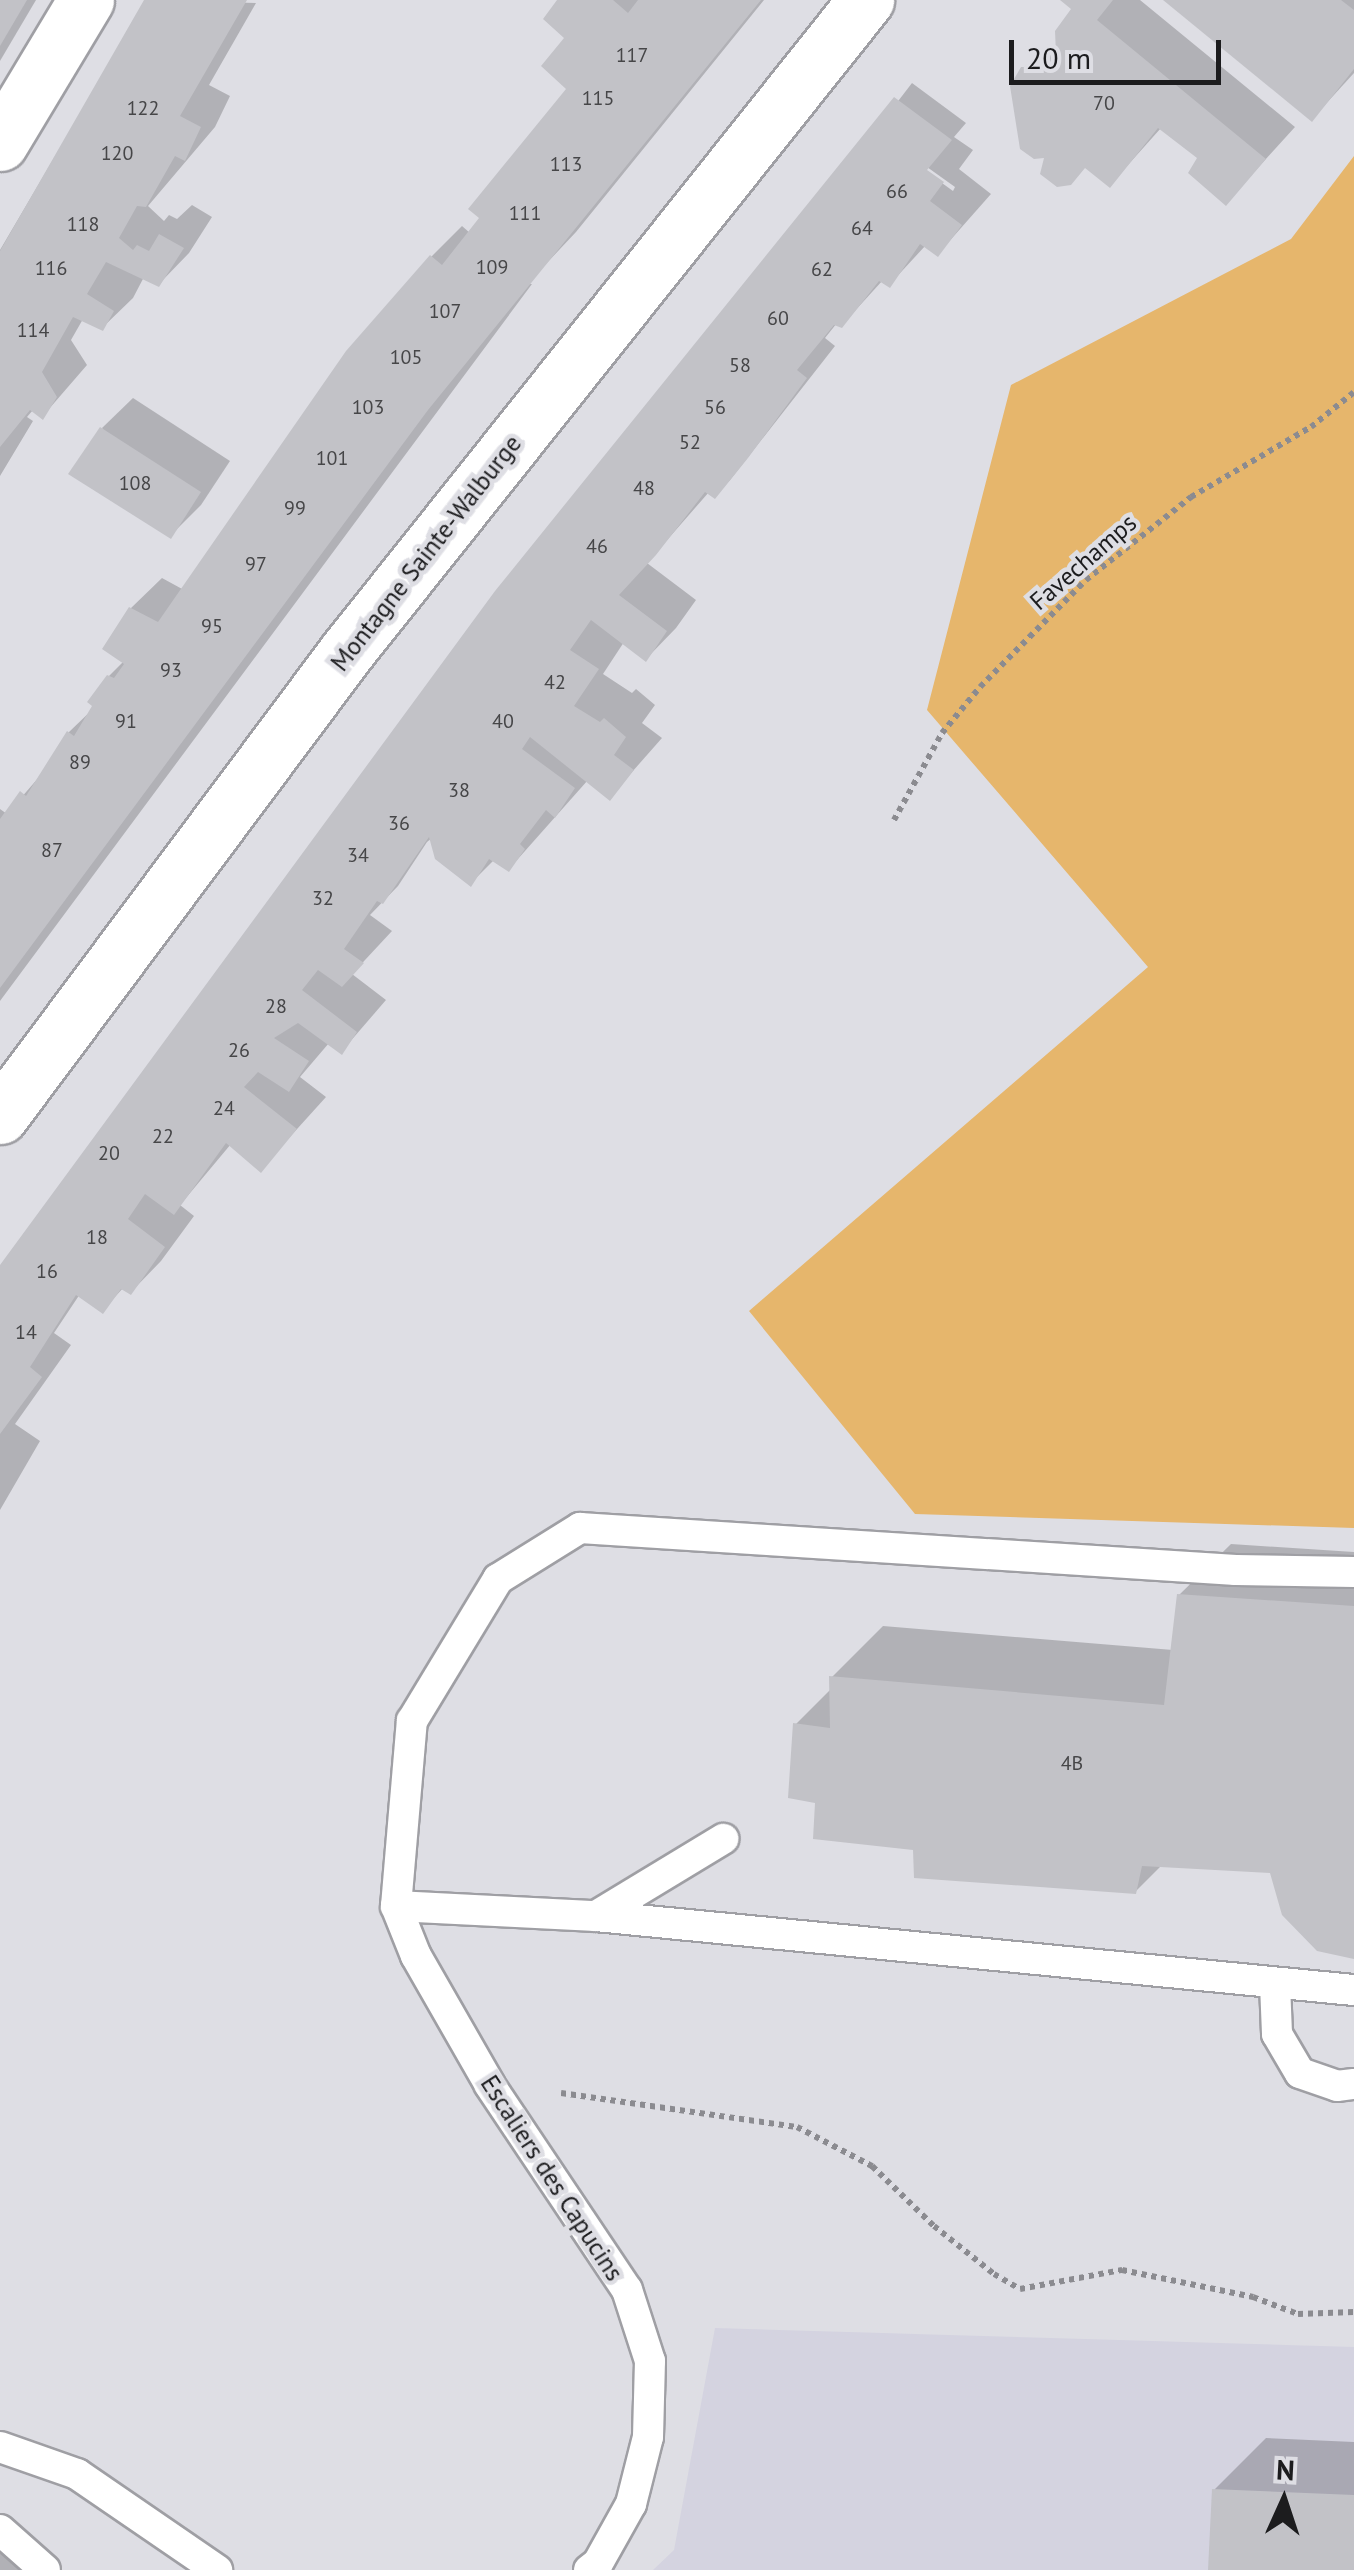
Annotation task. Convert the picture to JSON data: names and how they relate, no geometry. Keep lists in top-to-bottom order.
{
  "streets": {
    "street": ["Montagne Sainte-Walburge"],
    "lane": ["Escaliers des Capucins"],
    "path": ["Favechamps"]
  },
  "house_numbers": [
    "117",
    "115",
    "70",
    "122",
    "120",
    "113",
    "66",
    "111",
    "118",
    "64",
    "109",
    "116",
    "62",
    "107",
    "60",
    "114",
    "105",
    "58",
    "103",
    "56",
    "52",
    "101",
    "108",
    "48",
    "99",
    "46",
    "97",
    "95",
    "93",
    "42",
    "91",
    "40",
    "89",
    "38",
    "36",
    "87",
    "34",
    "32",
    "28",
    "26",
    "24",
    "22",
    "20",
    "18",
    "16",
    "14",
    "4B"
  ],
  "scale_bar": "20 m",
  "north": "top"
}
